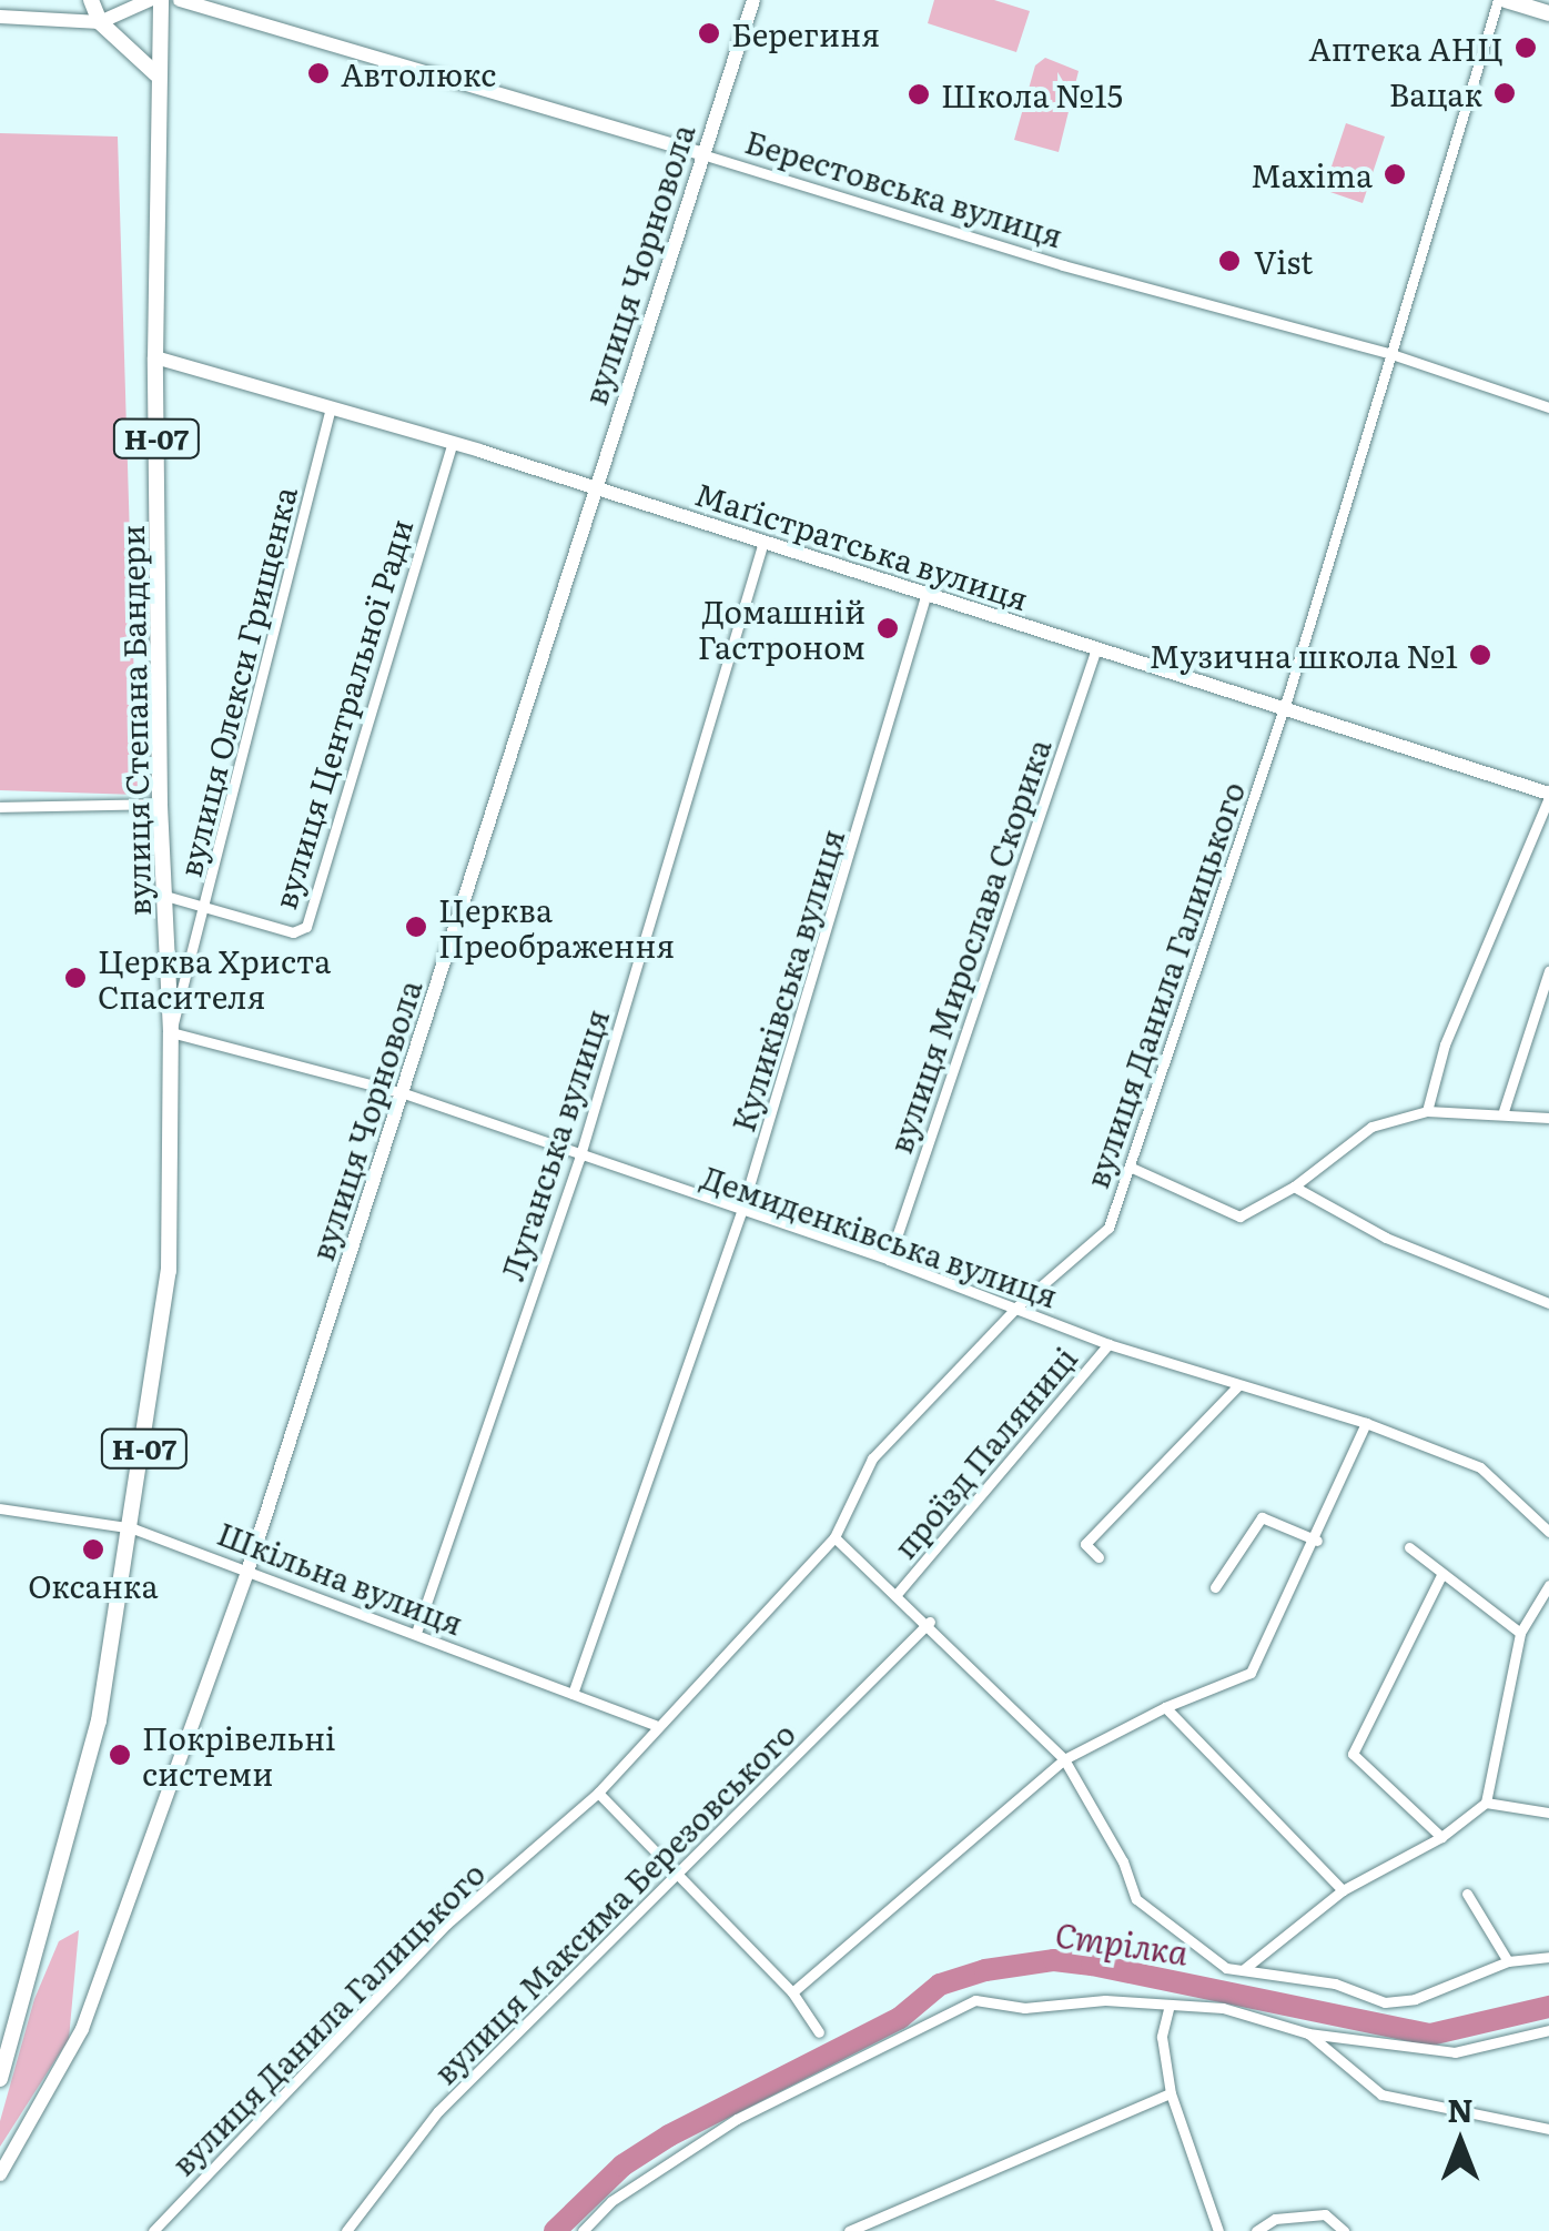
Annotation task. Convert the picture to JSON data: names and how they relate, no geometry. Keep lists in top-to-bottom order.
{
  "streets": {
    "main road": [
      "Берестовська вулиця",
      "вулиця Чорновола",
      "Н-07",
      "Маґістратська вулиця",
      "вулиця Степана Бандери"
    ],
    "street": [
      "вулиця Олекси Грищенка",
      "вулиця Центральної Ради",
      "вулиця Мирослава Скорика",
      "Куликівська вулиця",
      "вулиця Данила Галицького",
      "Луганська вулиця",
      "Демиденківська вулиця",
      "проїзд Паляниці",
      "Шкільна вулиця",
      "вулиця Максима Березовського"
    ]
  },
  "crossings": [
    ["Берестовська вулиця", "вулиця Чорновола"],
    ["Берестовська вулиця", "вулиця Данила Галицького"],
    ["вулиця Чорновола", "Маґістратська вулиця"],
    ["вулиця Чорновола", "Демиденківська вулиця"],
    ["вулиця Чорновола", "Шкільна вулиця"],
    ["Маґістратська вулиця", "вулиця Олекси Грищенка"],
    ["Маґістратська вулиця", "вулиця Центральної Ради"],
    ["Маґістратська вулиця", "вулиця Степана Бандери"],
    ["Маґістратська вулиця", "вулиця Мирослава Скорика"],
    ["Маґістратська вулиця", "Куликівська вулиця"],
    ["Маґістратська вулиця", "вулиця Данила Галицького"],
    ["Маґістратська вулиця", "Луганська вулиця"],
    ["вулиця Олекси Грищенка", "вулиця Центральної Ради"],
    ["вулиця Олекси Грищенка", "вулиця Степана Бандери"],
    ["вулиця Олекси Грищенка", "Демиденківська вулиця"],
    ["вулиця Центральної Ради", "вулиця Степана Бандери"],
    ["вулиця Степана Бандери", "Демиденківська вулиця"],
    ["вулиця Степана Бандери", "Шкільна вулиця"],
    ["вулиця Мирослава Скорика", "Демиденківська вулиця"],
    ["Куликівська вулиця", "Демиденківська вулиця"],
    ["Куликівська вулиця", "Шкільна вулиця"],
    ["вулиця Данила Галицького", "Демиденківська вулиця"],
    ["вулиця Данила Галицького", "Шкільна вулиця"],
    ["Луганська вулиця", "Демиденківська вулиця"],
    ["Луганська вулиця", "Шкільна вулиця"],
    ["Демиденківська вулиця", "проїзд Паляниці"]
  ],
  "water": ["Стрілка"],
  "places": [
    "Берегиня",
    "Аптека АНЦ",
    "Автолюкс",
    "Вацак",
    "Школа №15",
    "Maxima",
    "Vist",
    "Домашній Гастроном",
    "Музична школа №1",
    "Церква Преображення",
    "Церква Христа Спасителя",
    "Оксанка",
    "Покрівельні системи"
  ],
  "north": "top"
}
